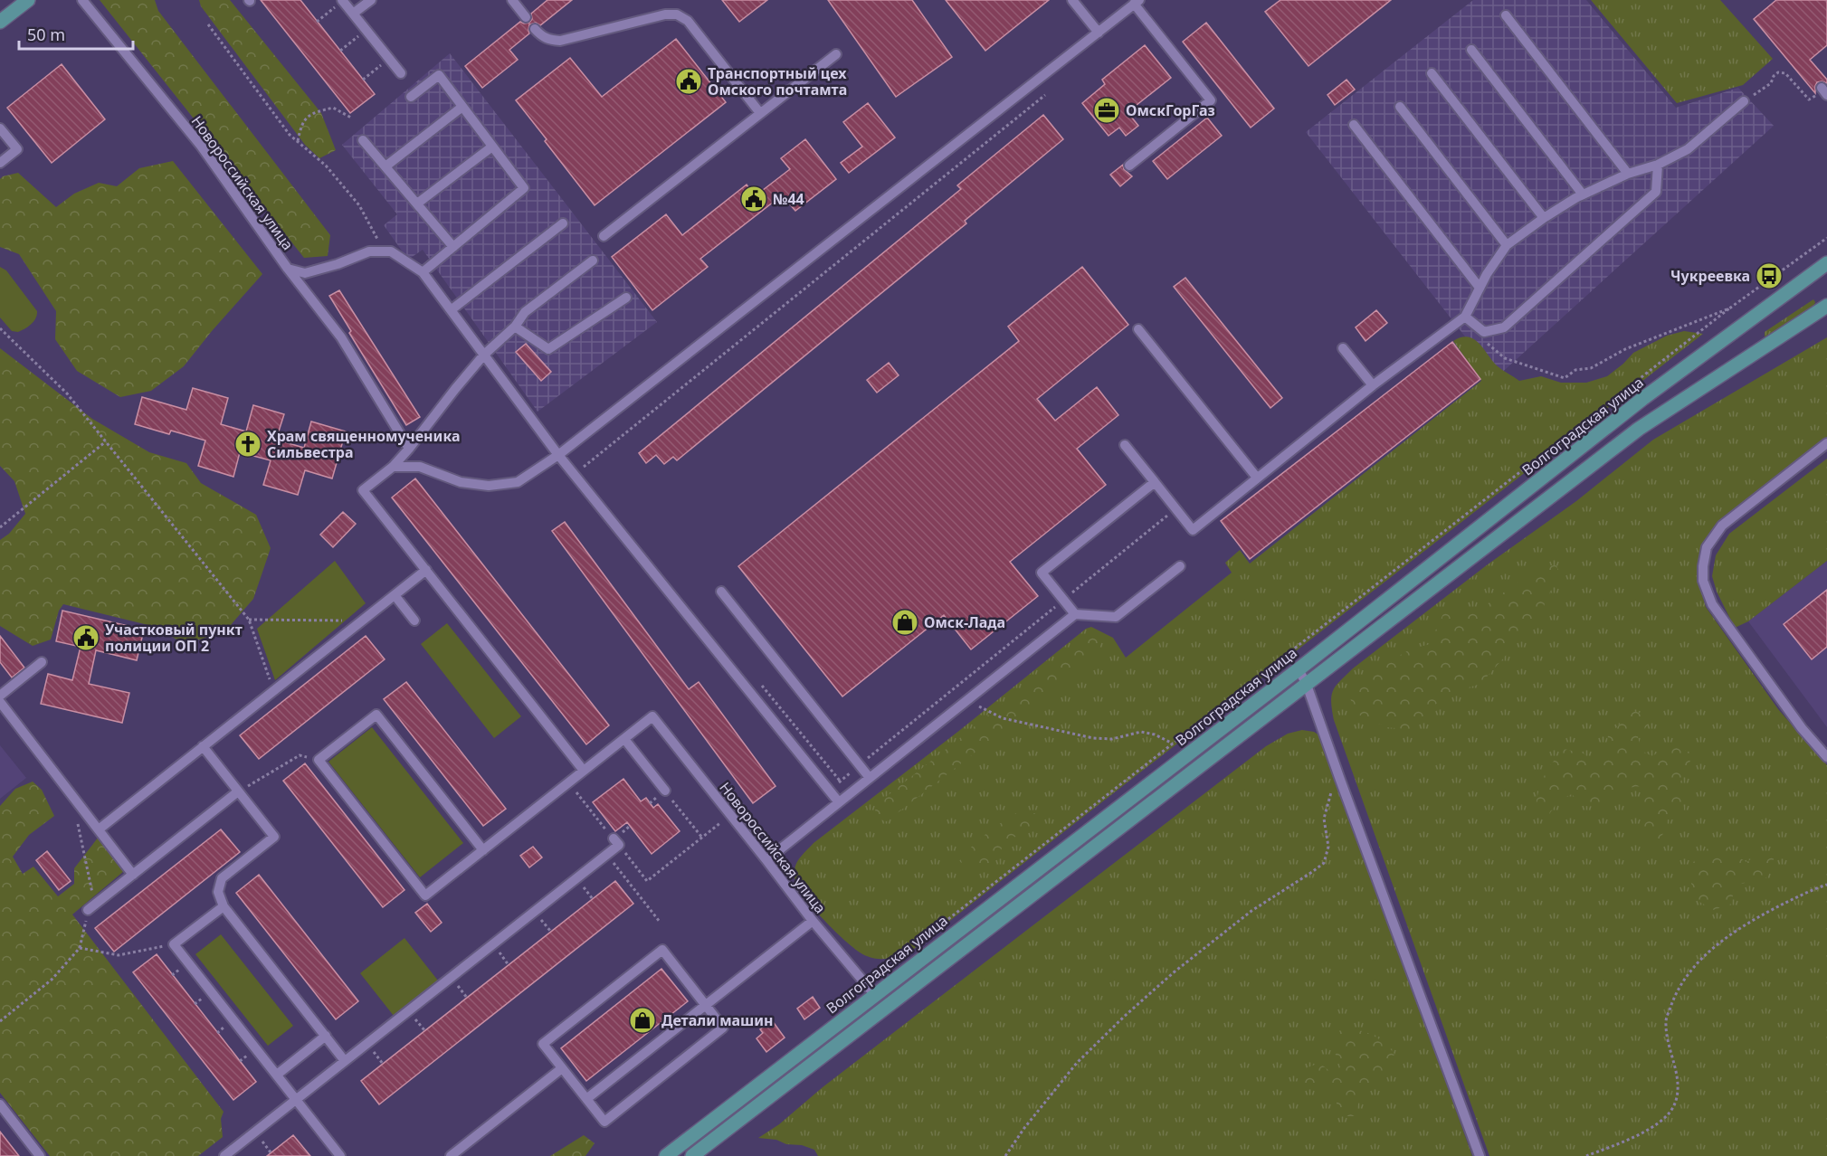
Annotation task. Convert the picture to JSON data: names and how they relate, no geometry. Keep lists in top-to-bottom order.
{
  "streets": {
    "main road": ["Волгоградская улица"],
    "street": ["Новороссийская улица"]
  },
  "crossings": [
    ["Новороссийская улица", "Волгоградская улица"]
  ],
  "places": {
    "public building": ["Транспортный цех Омского почтамта", "№44", "Участковый пункт полиции ОП 2"],
    "office": ["ОмскГорГаз"],
    "bus stop": ["Чукреевка"],
    "church": ["Храм священномученика Сильвестра"],
    "shop": ["Омск-Лада", "Детали машин"]
  },
  "scale_bar": "50 m"
}
